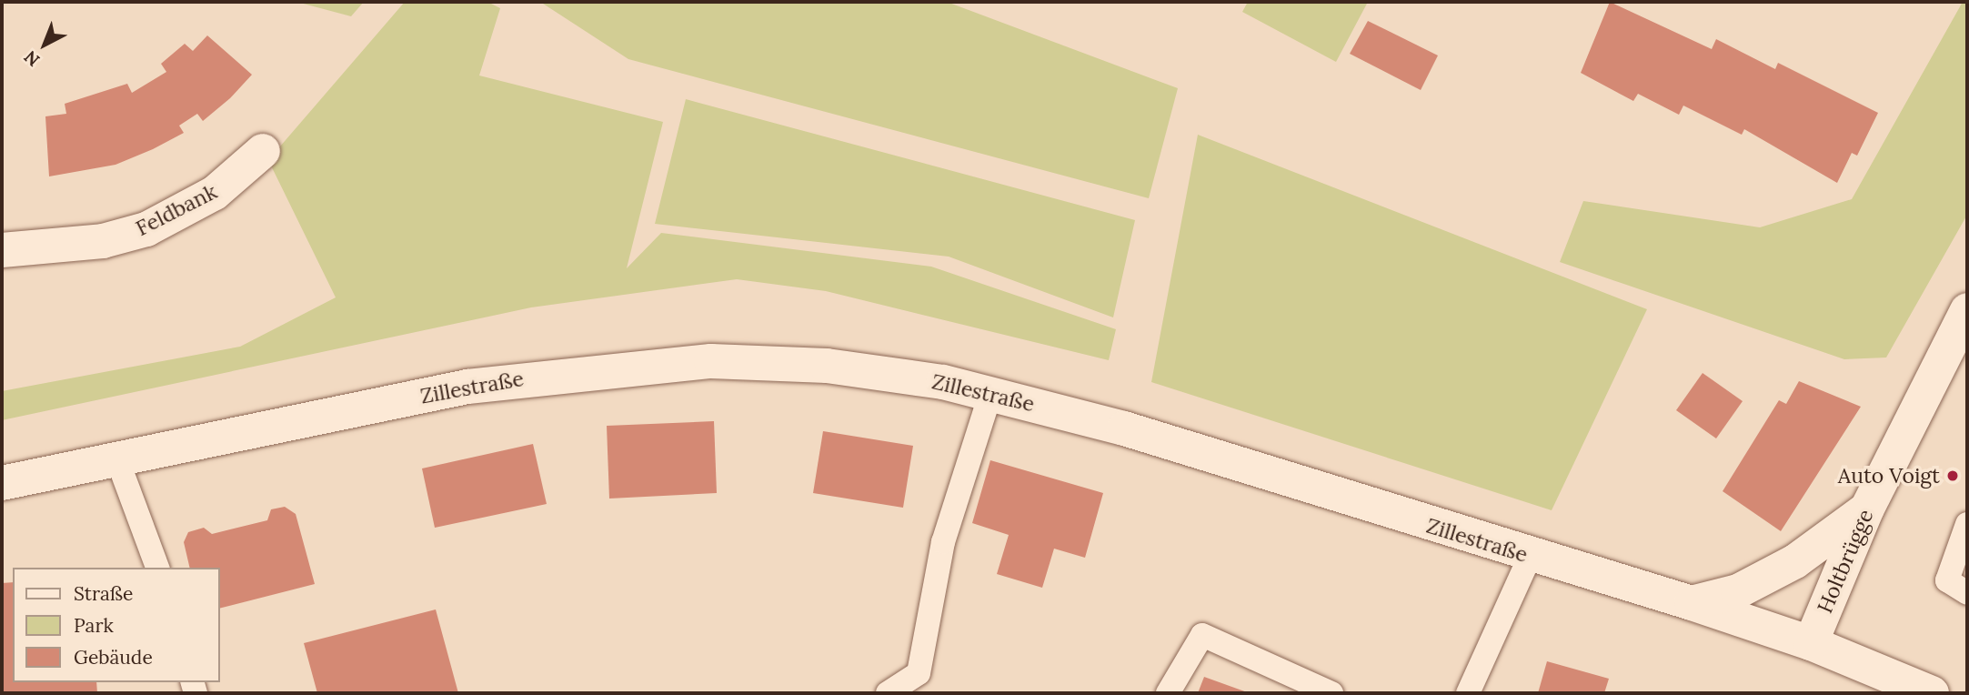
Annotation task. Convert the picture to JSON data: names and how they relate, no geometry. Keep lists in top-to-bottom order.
{
  "streets": {
    "main road": ["Feldbank", "Zillestraße", "Holtbrügge"]
  },
  "crossings": [
    ["Zillestraße", "Holtbrügge"]
  ],
  "places": ["Auto Voigt"],
  "legend": ["Straße", "Park", "Gebäude"],
  "north": "bottom left"
}
